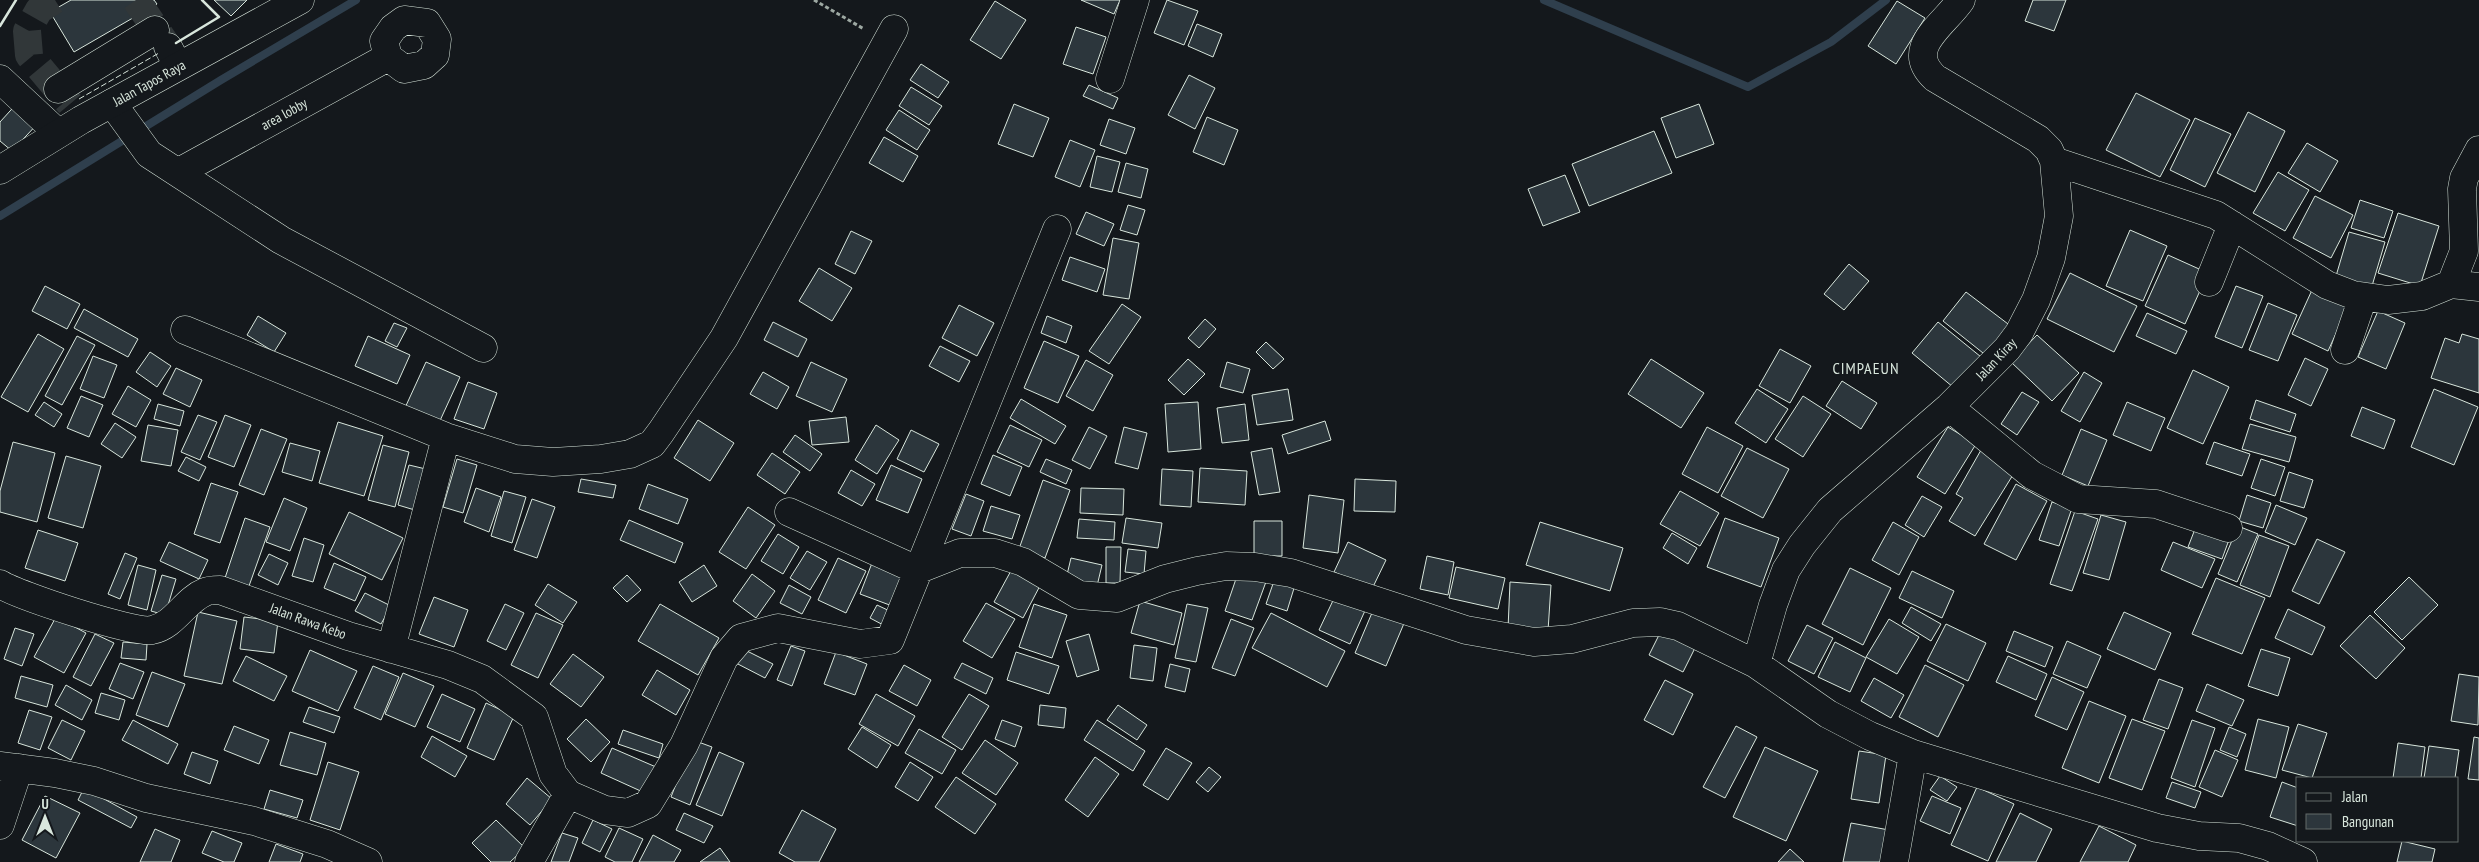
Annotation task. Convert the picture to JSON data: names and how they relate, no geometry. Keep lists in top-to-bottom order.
{
  "streets": {
    "street": [
      "Jalan Tapos Raya",
      "area lobby",
      "Jalan Kiray",
      "Jalan Rawa Kebo"
    ]
  },
  "districts": ["CIMPAEUN"],
  "legend": ["Jalan", "Bangunan"],
  "north": "top"
}
